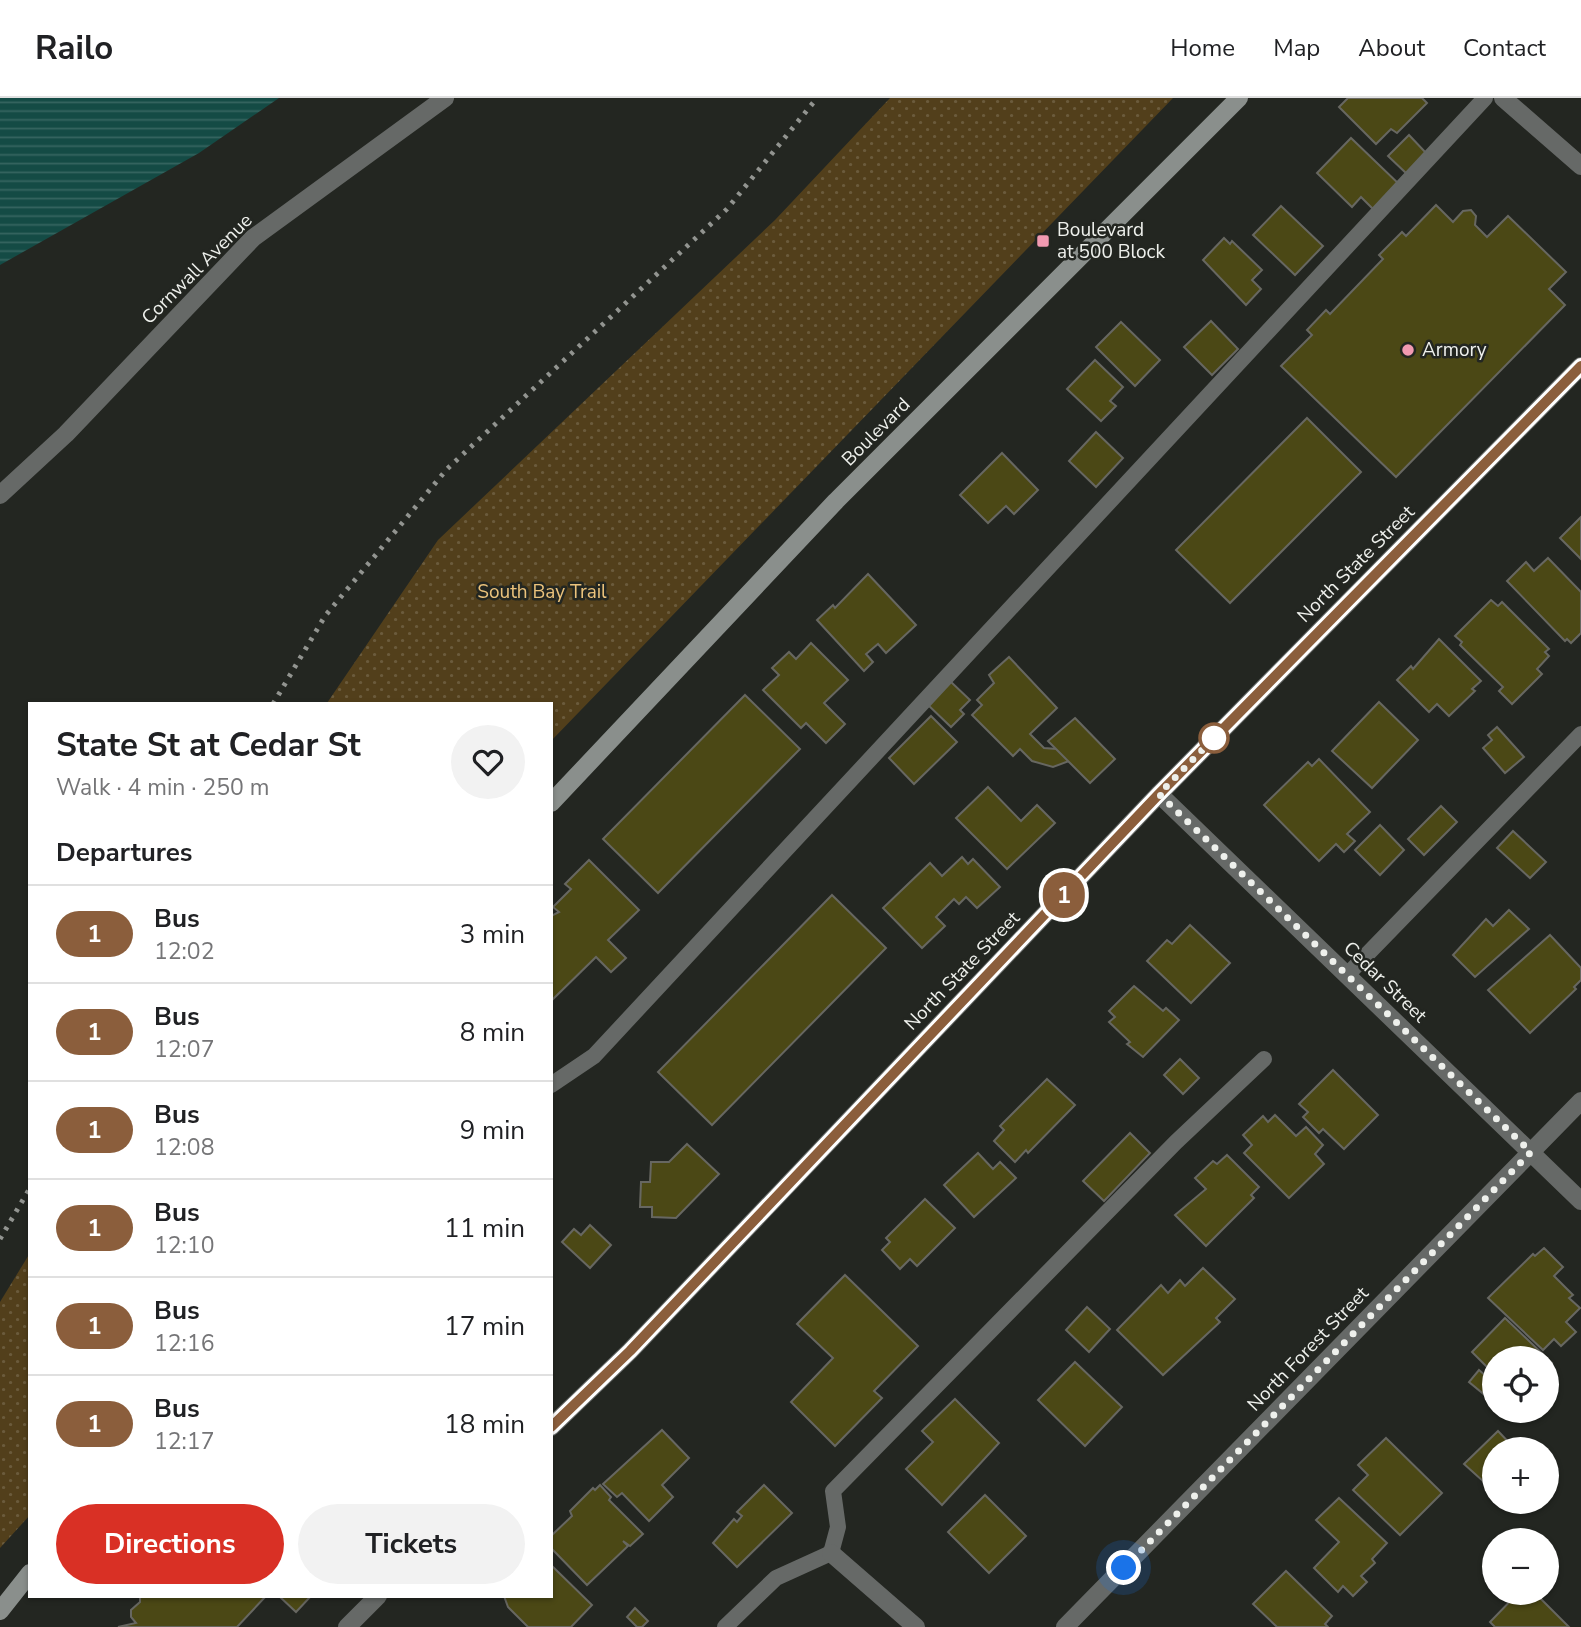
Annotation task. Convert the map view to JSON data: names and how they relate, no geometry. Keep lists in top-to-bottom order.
{
  "streets": {
    "main road": ["Boulevard"],
    "street": [
      "Cornwall Avenue",
      "North State Street",
      "Cedar Street",
      "North Forest Street"
    ]
  },
  "crossings": [
    ["North State Street", "Cedar Street"],
    ["Cedar Street", "North Forest Street"]
  ],
  "parks": ["South Bay Trail"],
  "places": {
    "transit": ["Boulevard at 500 Block"],
    "other": ["Armory"]
  },
  "lines": ["bus line 1"],
  "page": {
    "header": "Railo",
    "nav": [
      "Home",
      "Map",
      "About",
      "Contact"
    ],
    "on_map": "1",
    "heading": [
      ["State St at Cedar St", "Walk · 4 min · 250 m"],
      "Departures"
    ],
    "list": [
      {
        "mark": "1",
        "name": "Bus",
        "note": "12:02",
        "value": "3 min"
      },
      {
        "mark": "1",
        "name": "Bus",
        "note": "12:07",
        "value": "8 min"
      },
      {
        "mark": "1",
        "name": "Bus",
        "note": "12:08",
        "value": "9 min"
      },
      {
        "mark": "1",
        "name": "Bus",
        "note": "12:10",
        "value": "11 min"
      },
      {
        "mark": "1",
        "name": "Bus",
        "note": "12:16",
        "value": "17 min"
      },
      {
        "mark": "1",
        "name": "Bus",
        "note": "12:17",
        "value": "18 min"
      }
    ],
    "map_buttons": ["+", "−"],
    "buttons": ["Directions", "Tickets"]
  }
}
